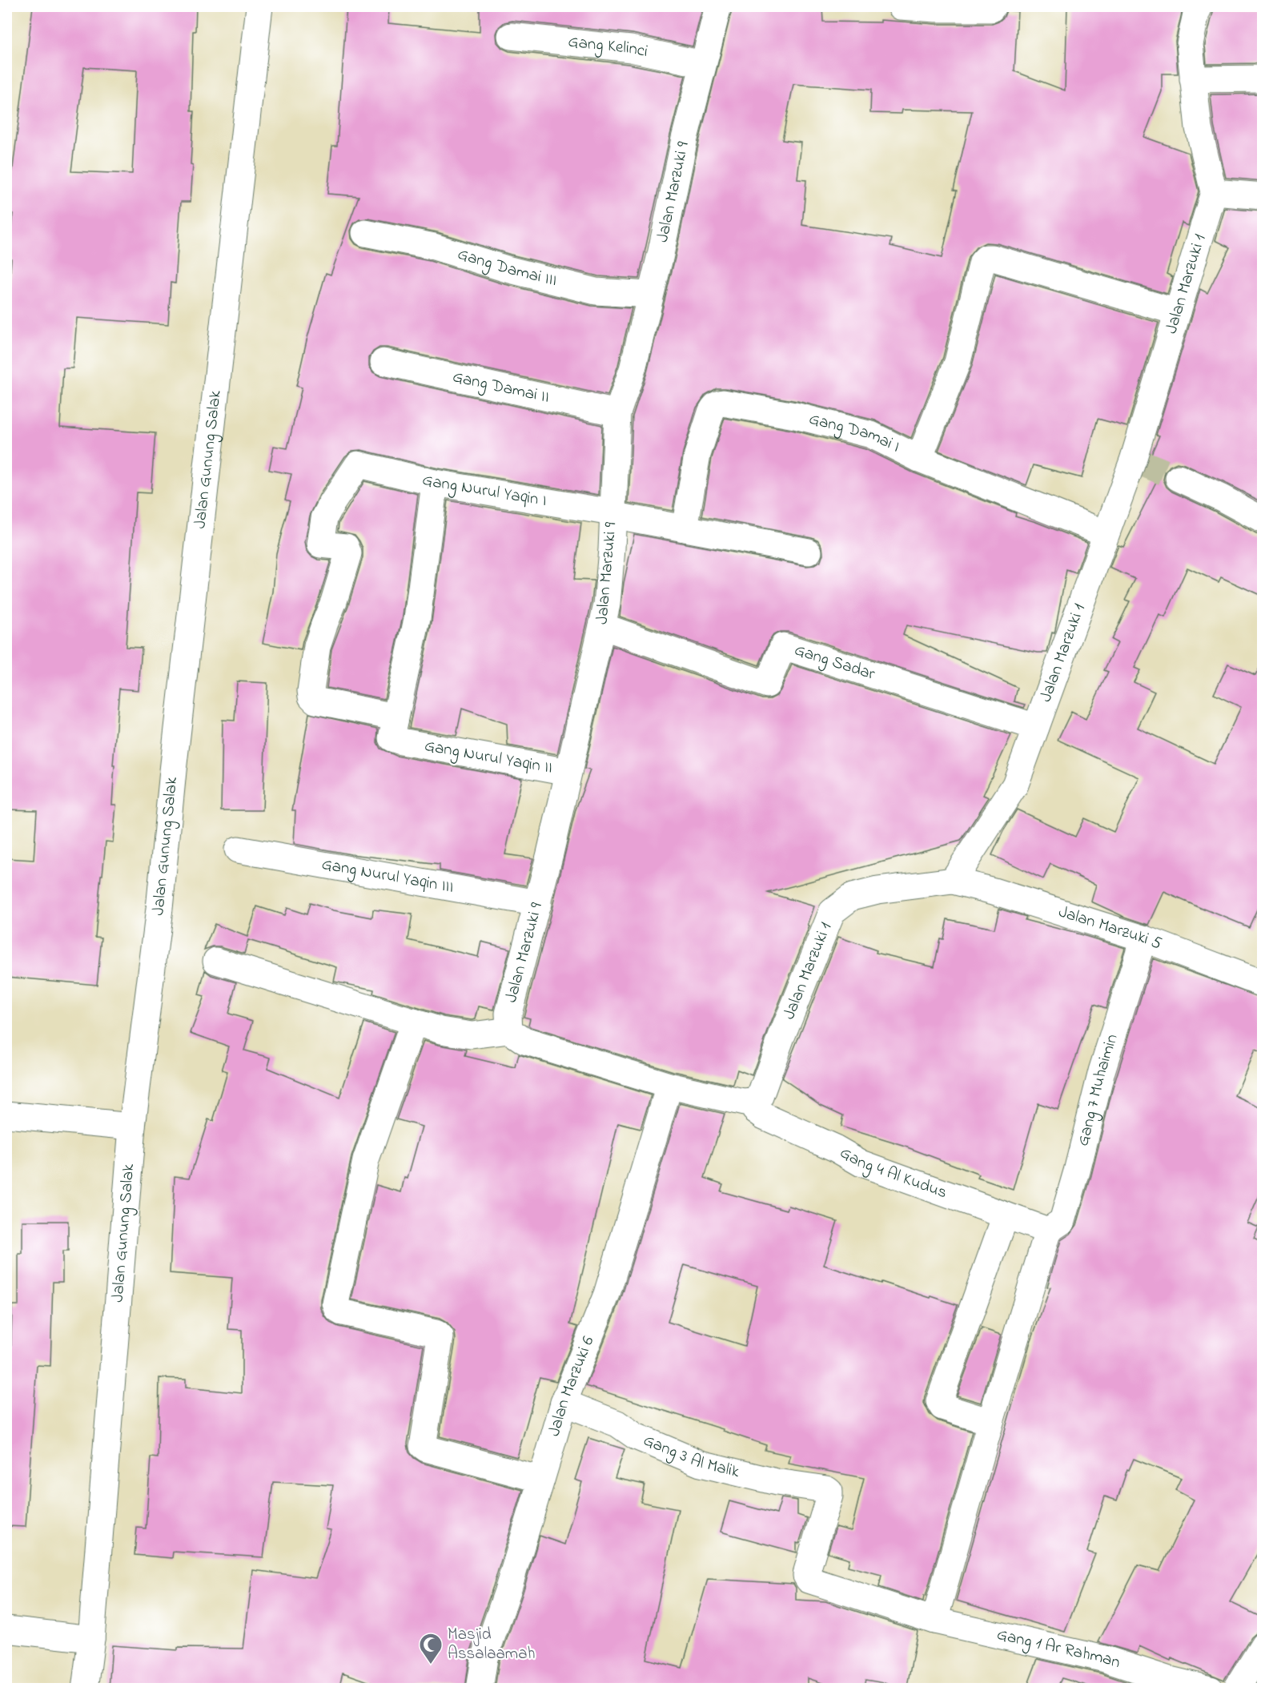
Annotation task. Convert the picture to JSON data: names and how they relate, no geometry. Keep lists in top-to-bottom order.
{
  "streets": {
    "street": [
      "Gang Kelinci",
      "Jalan Marzuki 9",
      "Gang Damai III",
      "Jalan Marzuki 1",
      "Gang Damai II",
      "Gang Damai I",
      "Jalan Gunung Salak",
      "Gang Nurul Yaqin I",
      "Gang Sadar",
      "Gang Nurul Yaqin II",
      "Gang Nurul Yaqin III",
      "Jalan Marzuki 5",
      "Gang 7 Muhaimin",
      "Gang 4 Al Kudus",
      "Jalan Marzuki 6",
      "Gang 3 Al Malik",
      "Gang 1 Ar Rahman"
    ]
  },
  "crossings": [
    ["Gang Kelinci", "Jalan Marzuki 9"],
    ["Jalan Marzuki 9", "Gang Damai III"],
    ["Jalan Marzuki 9", "Gang Damai II"],
    ["Jalan Marzuki 9", "Gang Nurul Yaqin I"],
    ["Jalan Marzuki 9", "Gang Sadar"],
    ["Jalan Marzuki 9", "Gang Nurul Yaqin II"],
    ["Jalan Marzuki 9", "Gang Nurul Yaqin III"],
    ["Jalan Marzuki 1", "Gang Damai I"],
    ["Jalan Marzuki 1", "Gang Sadar"],
    ["Jalan Marzuki 1", "Jalan Marzuki 5"],
    ["Jalan Marzuki 1", "Gang 4 Al Kudus"],
    ["Gang Nurul Yaqin I", "Gang Nurul Yaqin II"],
    ["Jalan Marzuki 5", "Gang 7 Muhaimin"],
    ["Gang 7 Muhaimin", "Gang 4 Al Kudus"],
    ["Jalan Marzuki 6", "Gang 3 Al Malik"],
    ["Gang 3 Al Malik", "Gang 1 Ar Rahman"]
  ],
  "places": {
    "mosque": ["Masjid Assalaamah"]
  }
}
